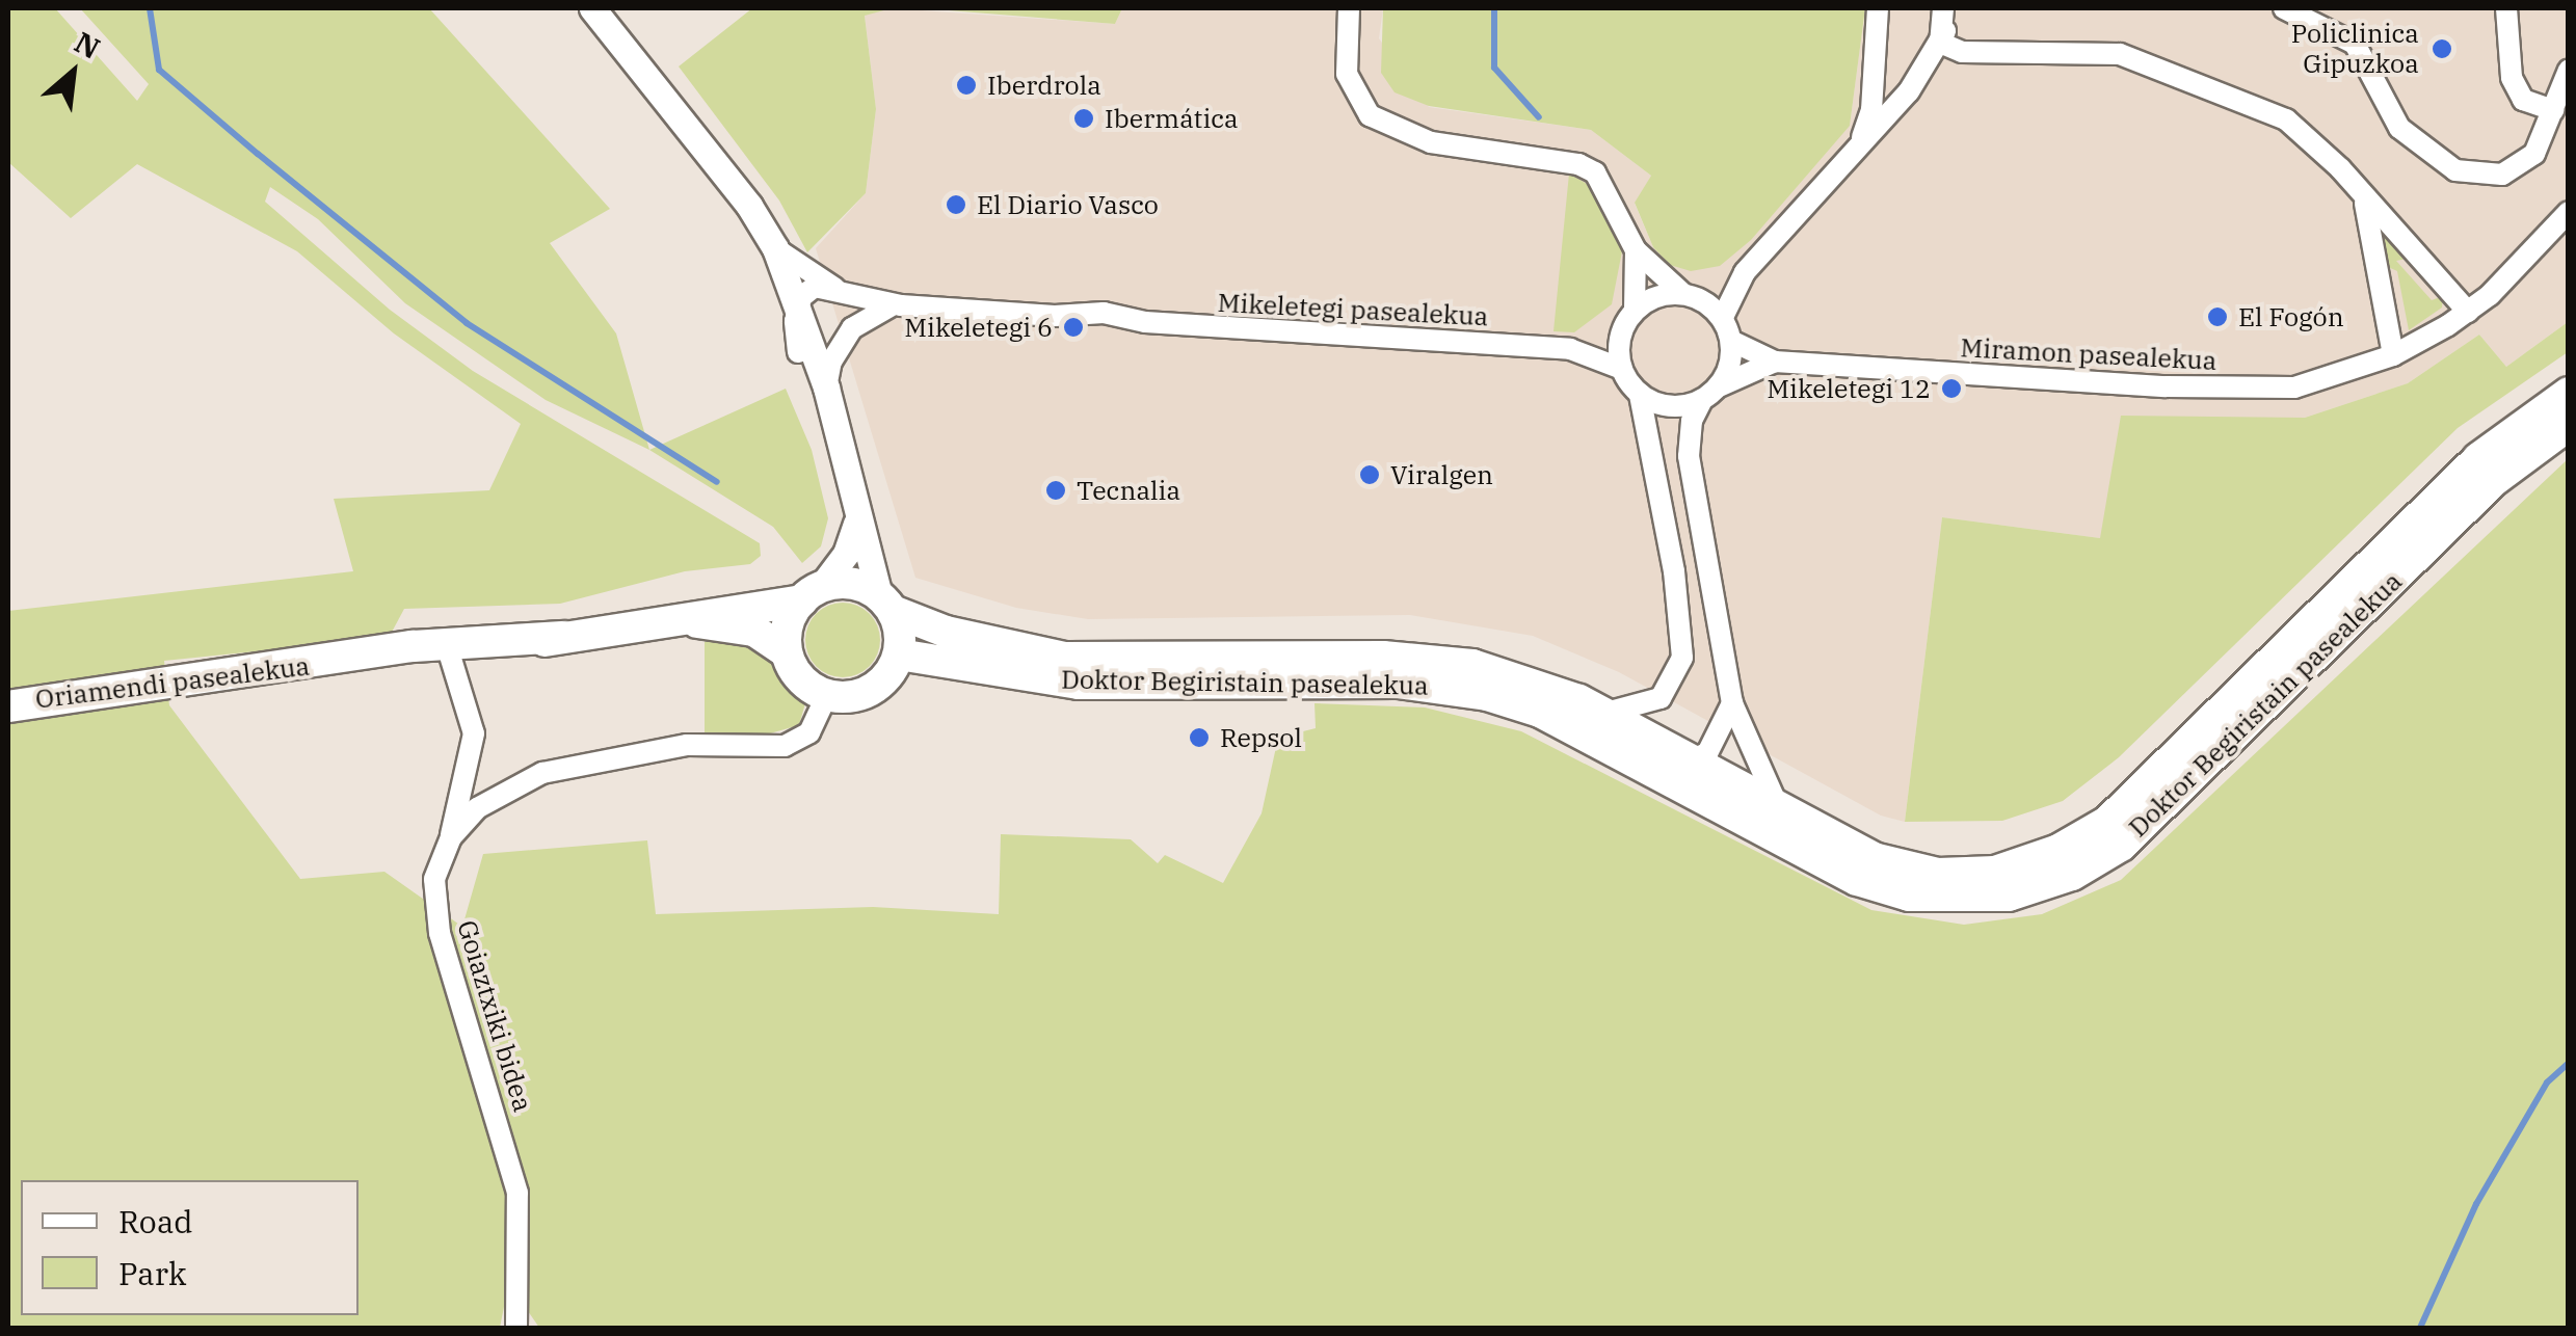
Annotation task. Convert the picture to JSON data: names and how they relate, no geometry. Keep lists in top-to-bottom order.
{
  "streets": {
    "main road": ["Oriamendi pasealekua", "Doktor Begiristain pasealekua"],
    "street": ["Mikeletegi pasealekua", "Miramon pasealekua", "Goiaztxiki bidea"]
  },
  "crossings": [
    ["Mikeletegi pasealekua", "Miramon pasealekua"],
    ["Oriamendi pasealekua", "Doktor Begiristain pasealekua"],
    ["Oriamendi pasealekua", "Goiaztxiki bidea"],
    ["Doktor Begiristain pasealekua", "Goiaztxiki bidea"]
  ],
  "places": [
    "Policlinica Gipuzkoa",
    "Iberdrola",
    "Ibermática",
    "El Diario Vasco",
    "El Fogón",
    "Mikeletegi 6",
    "Mikeletegi 12",
    "Viralgen",
    "Tecnalia",
    "Repsol"
  ],
  "legend": ["Road", "Park"],
  "north": "top right"
}
